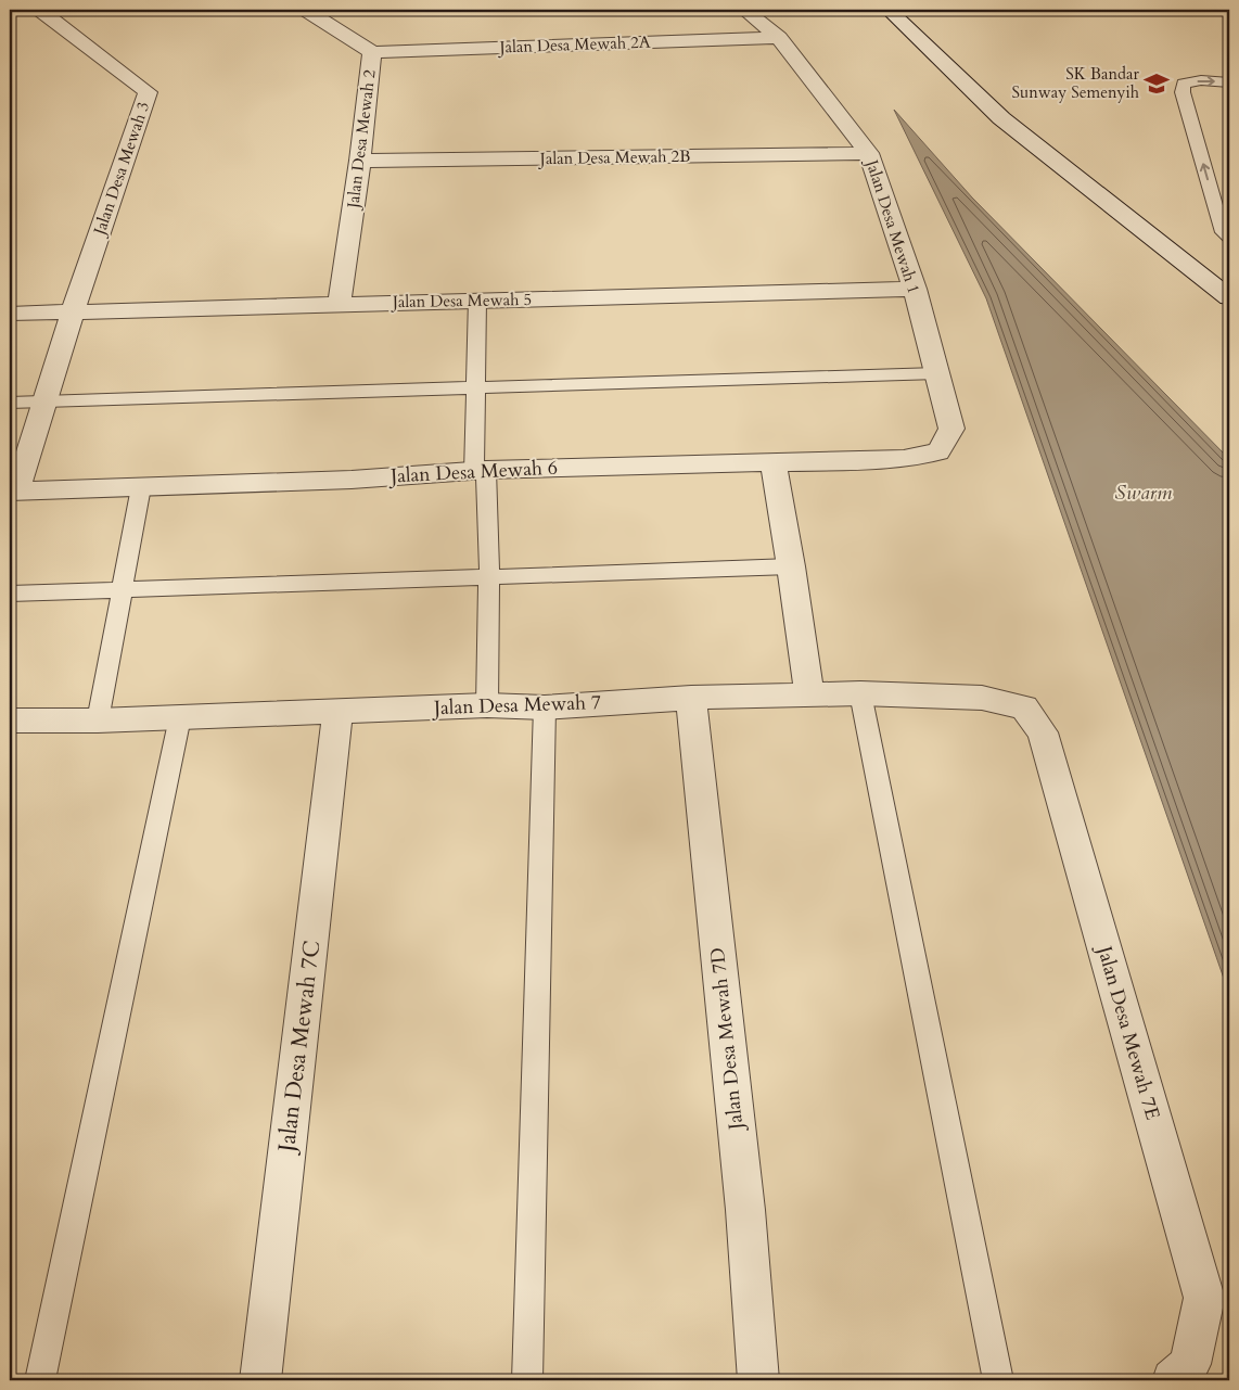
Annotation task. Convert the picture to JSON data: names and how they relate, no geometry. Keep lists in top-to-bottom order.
{
  "streets": {
    "street": [
      "Jalan Desa Mewah 2A",
      "Jalan Desa Mewah 2",
      "Jalan Desa Mewah 2B",
      "Jalan Desa Mewah 3",
      "Jalan Desa Mewah 1",
      "Jalan Desa Mewah 5",
      "Jalan Desa Mewah 6",
      "Jalan Desa Mewah 7",
      "Jalan Desa Mewah 7E",
      "Jalan Desa Mewah 7D",
      "Jalan Desa Mewah 7C"
    ]
  },
  "crossings": [
    ["Jalan Desa Mewah 2A", "Jalan Desa Mewah 2"],
    ["Jalan Desa Mewah 2A", "Jalan Desa Mewah 1"],
    ["Jalan Desa Mewah 2", "Jalan Desa Mewah 2B"],
    ["Jalan Desa Mewah 2", "Jalan Desa Mewah 5"],
    ["Jalan Desa Mewah 2B", "Jalan Desa Mewah 1"],
    ["Jalan Desa Mewah 3", "Jalan Desa Mewah 5"],
    ["Jalan Desa Mewah 1", "Jalan Desa Mewah 5"],
    ["Jalan Desa Mewah 1", "Jalan Desa Mewah 6"],
    ["Jalan Desa Mewah 7", "Jalan Desa Mewah 7E"],
    ["Jalan Desa Mewah 7", "Jalan Desa Mewah 7D"],
    ["Jalan Desa Mewah 7", "Jalan Desa Mewah 7C"]
  ],
  "water": ["Swarm"],
  "places": {
    "school or university": ["SK Bandar Sunway Semenyih"]
  }
}
